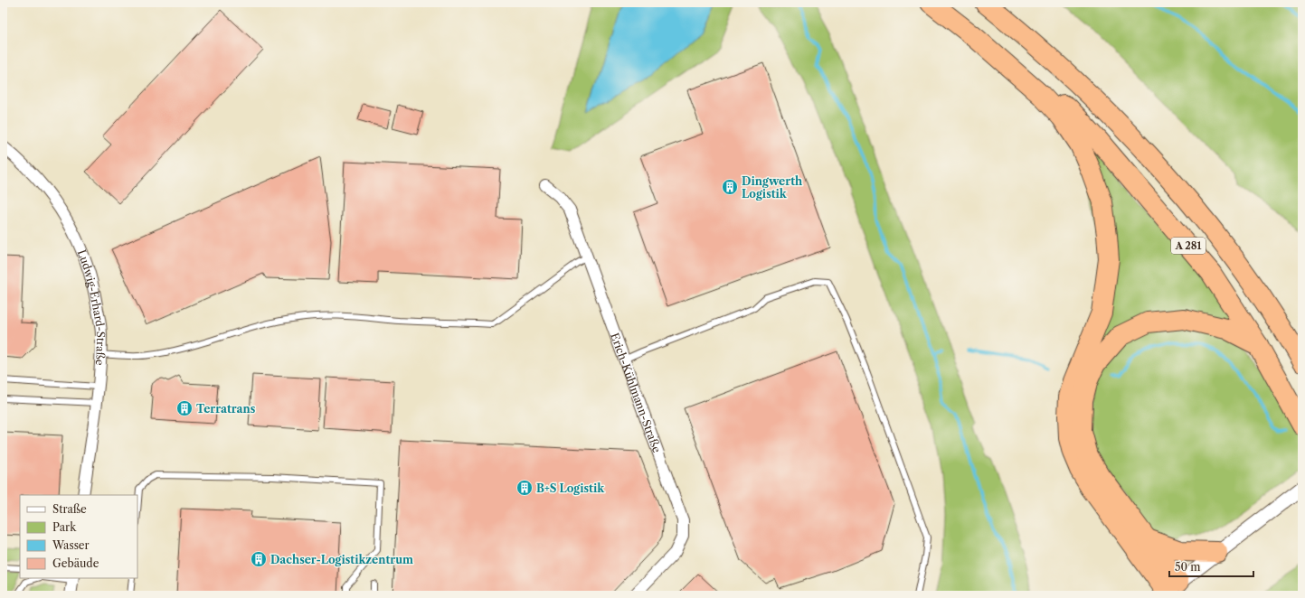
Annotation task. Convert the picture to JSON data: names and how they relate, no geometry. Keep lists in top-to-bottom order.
{
  "streets": {
    "highway": ["A 281"],
    "street": ["Ludwig-Erhard-Straße", "Erich-Kühlmann-Straße"]
  },
  "places": {
    "building": [
      "Dingwerth Logistik",
      "Terratrans",
      "B+S Logistik",
      "Dachser-Logistikzentrum"
    ]
  },
  "legend": [
    "Straße",
    "Park",
    "Wasser",
    "Gebäude"
  ],
  "scale_bar": "50 m"
}
